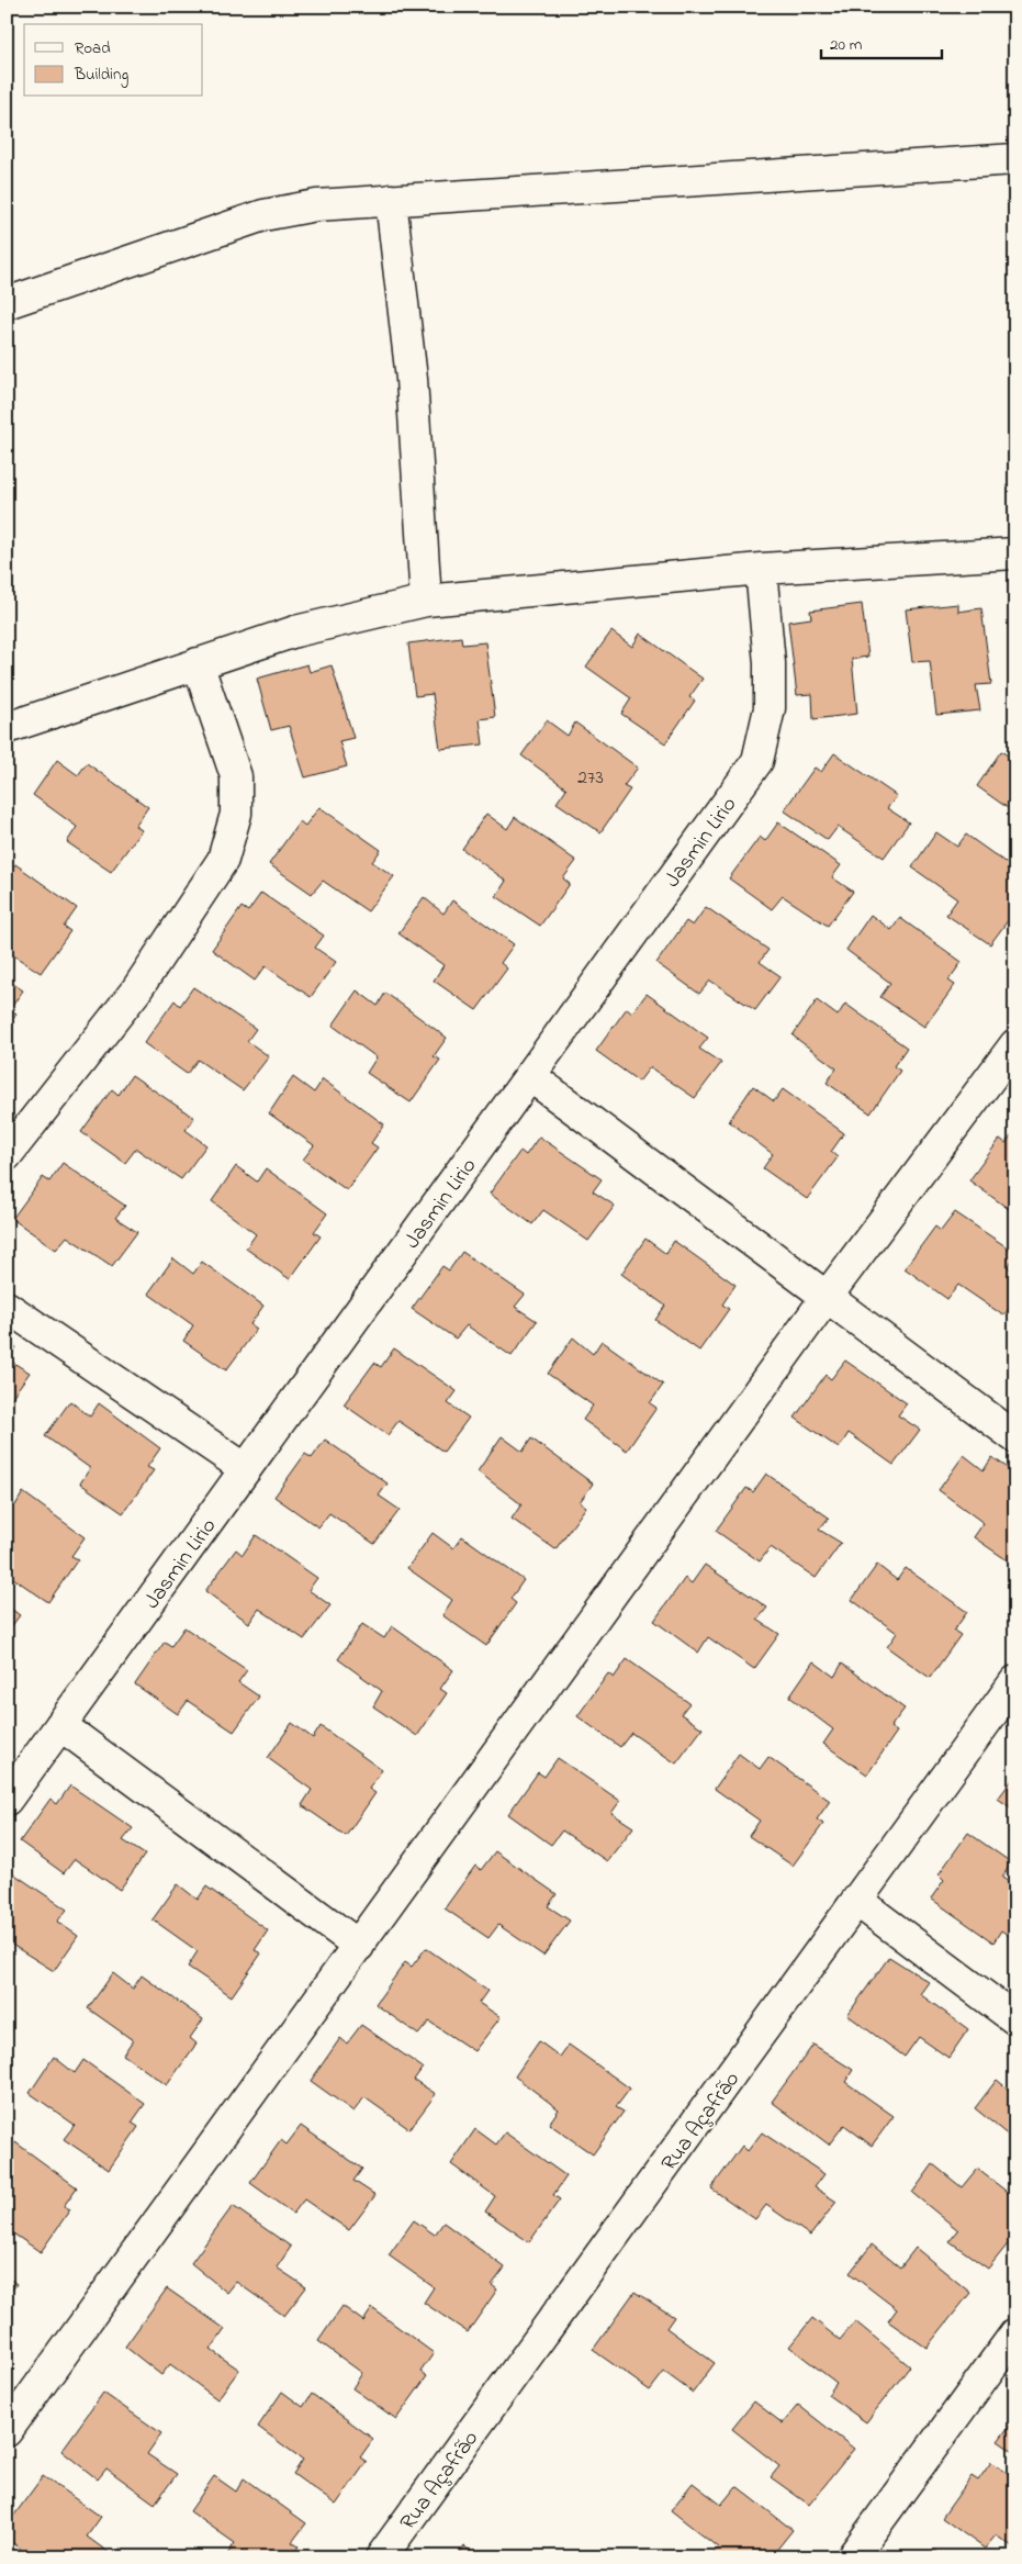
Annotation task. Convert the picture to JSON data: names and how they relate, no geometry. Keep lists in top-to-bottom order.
{
  "streets": {
    "street": ["Jasmin Lirio", "Rua Açafrão"]
  },
  "house_numbers": ["273"],
  "legend": ["Road", "Building"],
  "scale_bar": "20 m"
}
